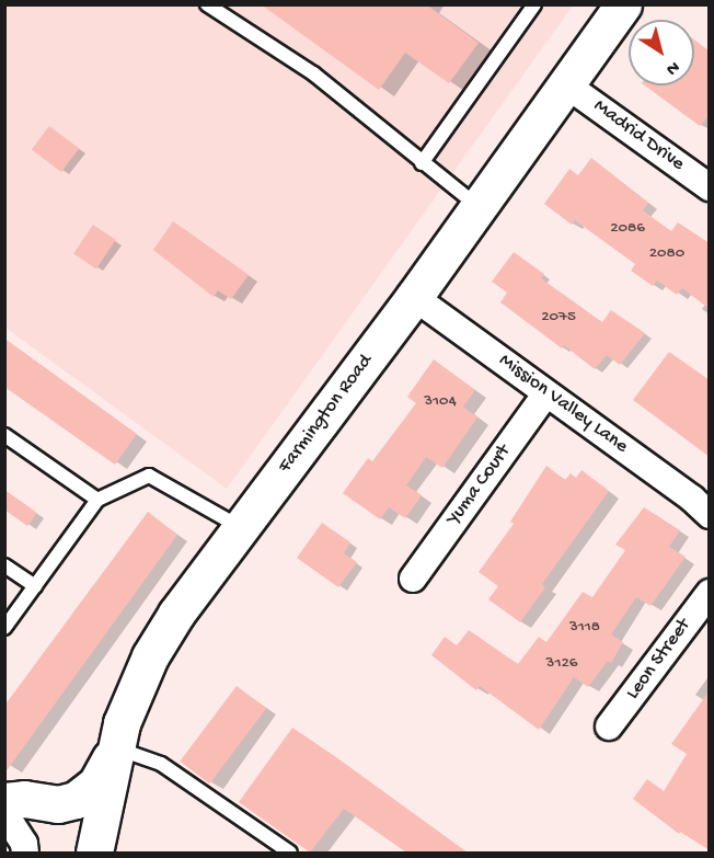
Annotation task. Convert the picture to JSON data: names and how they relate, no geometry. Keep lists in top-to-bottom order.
{
  "streets": {
    "main road": ["Farmington Road"],
    "street": [
      "Madrid Drive",
      "Mission Valley Lane",
      "Yuma Court",
      "Leon Street"
    ]
  },
  "crossings": [
    ["Madrid Drive", "Farmington Road"],
    ["Mission Valley Lane", "Farmington Road"],
    ["Mission Valley Lane", "Yuma Court"]
  ],
  "house_numbers": [
    "2086",
    "2080",
    "2075",
    "3104",
    "3118",
    "3126"
  ],
  "north": "bottom right"
}
